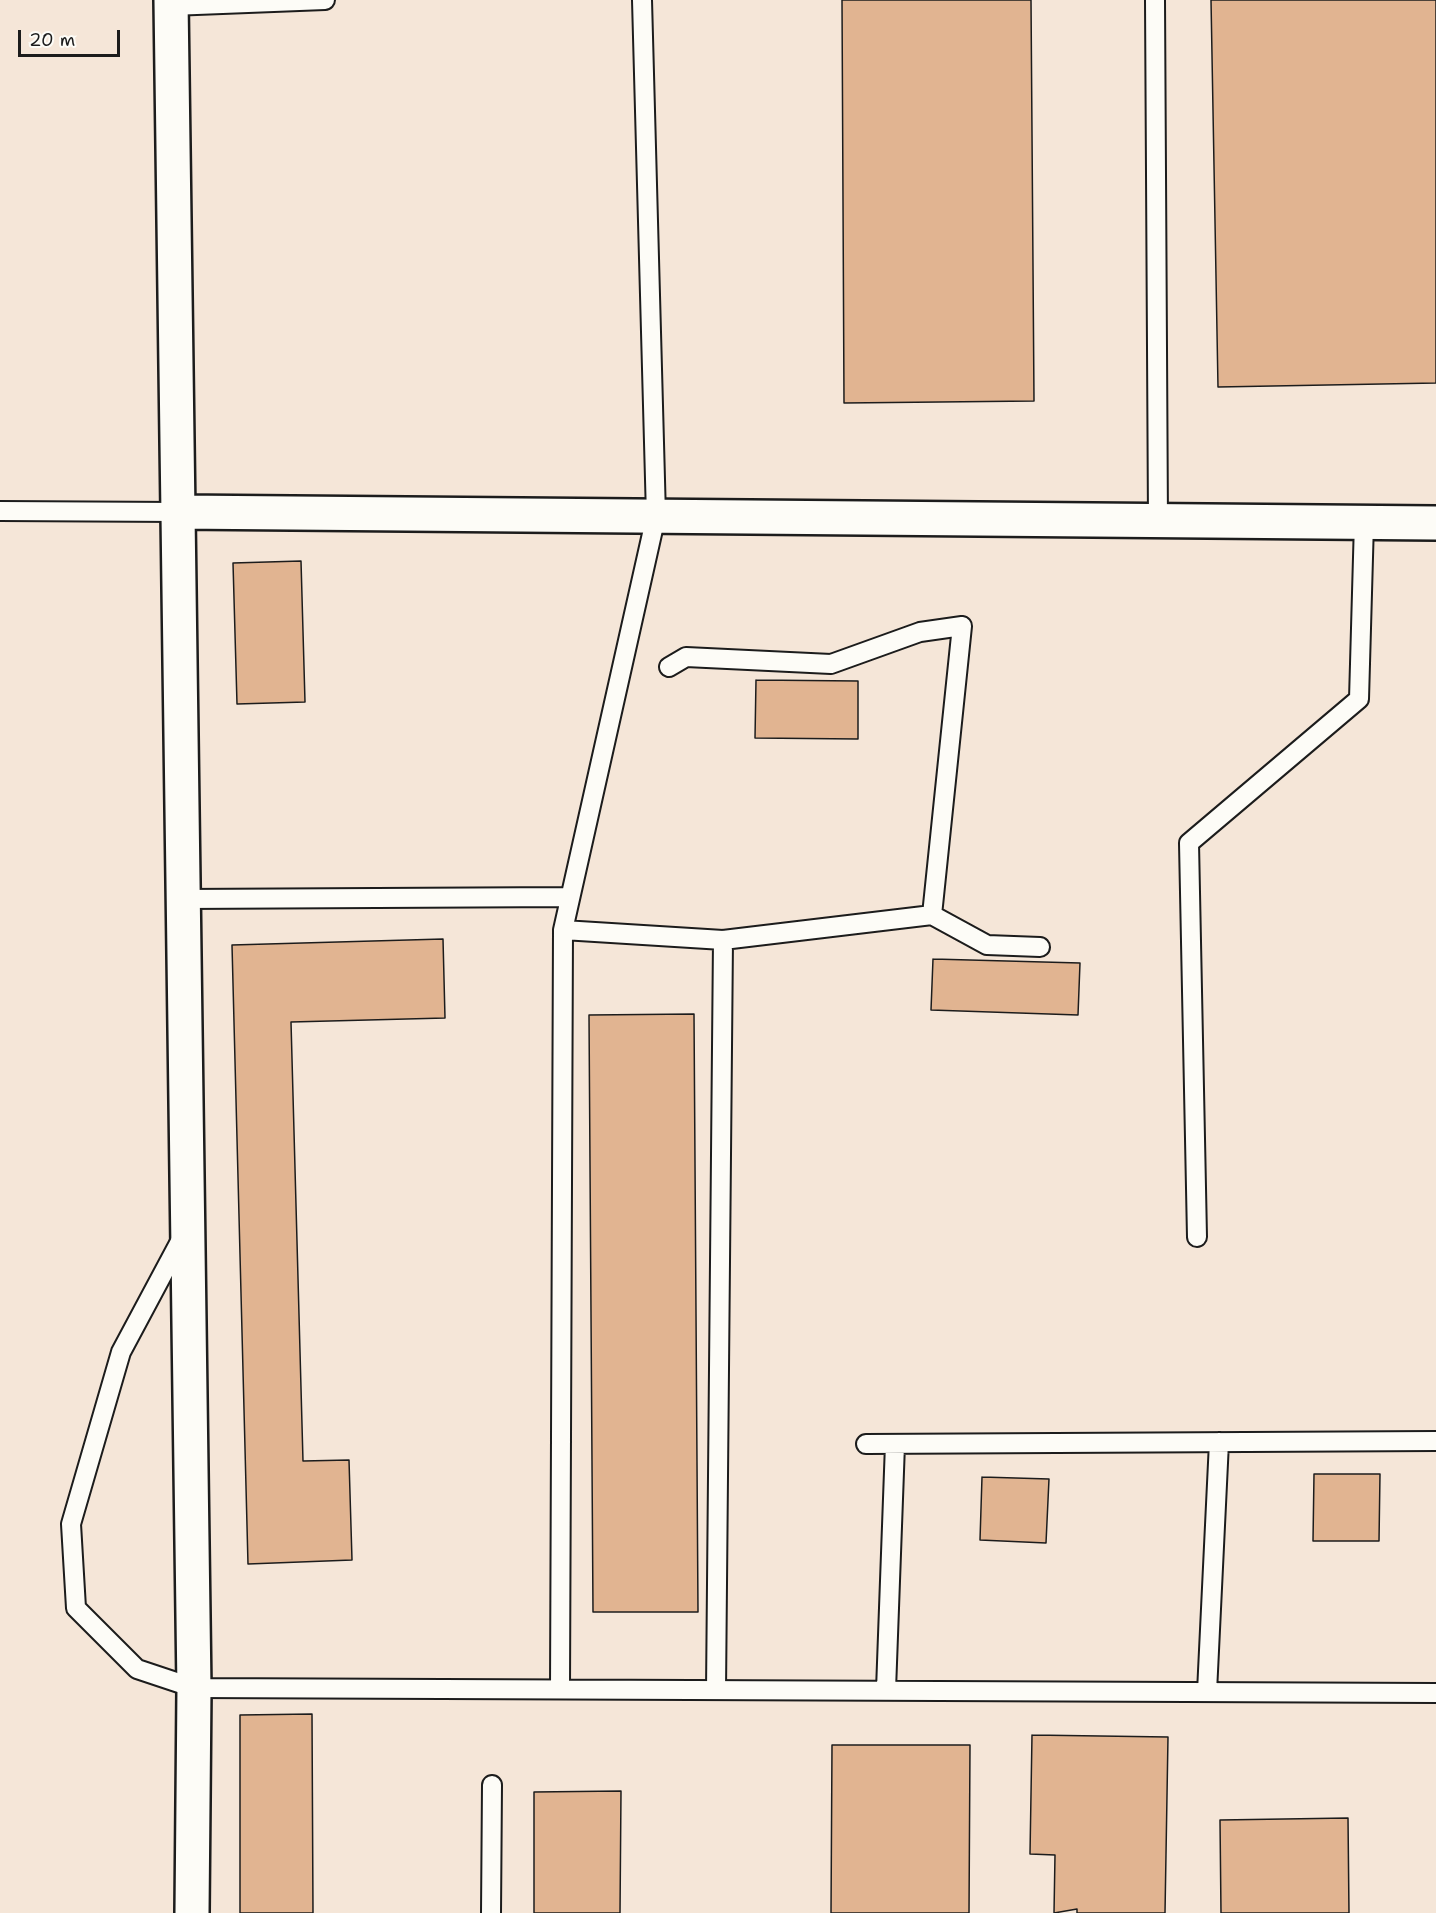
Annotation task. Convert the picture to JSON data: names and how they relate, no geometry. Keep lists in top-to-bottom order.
{
  "scale_bar": "20 m"
}
